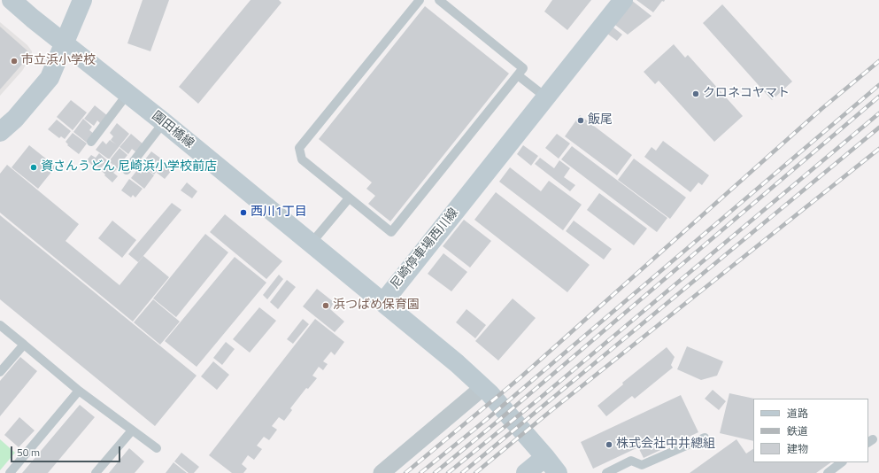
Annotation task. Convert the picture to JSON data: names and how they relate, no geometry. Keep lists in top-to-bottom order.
{
  "streets": {
    "street": ["園田橋線", "尼崎停車場西川線"]
  },
  "crossings": [
    ["園田橋線", "尼崎停車場西川線"]
  ],
  "places": [
    "市立浜小学校",
    "クロネコヤマト",
    "飯尾",
    "資さんうどん 尼崎浜小学校前店",
    "西川1丁目",
    "浜つばめ保育園",
    "株式会社中井總組"
  ],
  "legend": ["道路", "鉄道", "建物"],
  "scale_bar": "50 m"
}
